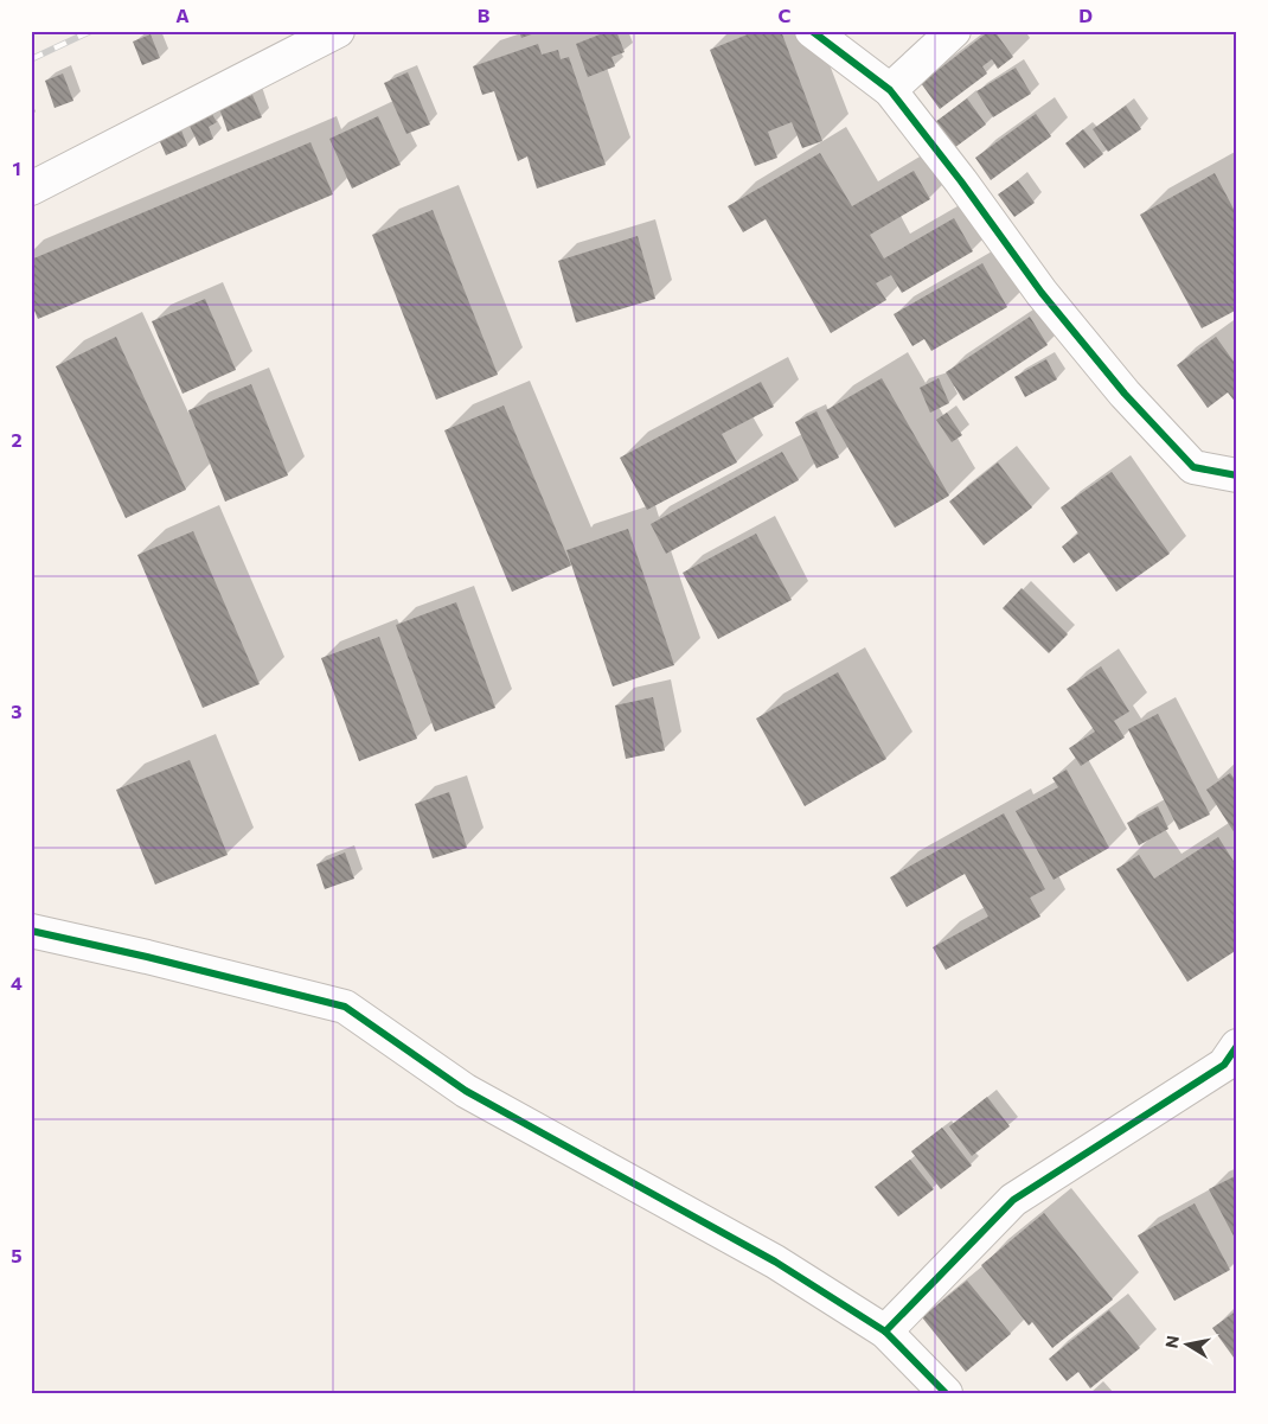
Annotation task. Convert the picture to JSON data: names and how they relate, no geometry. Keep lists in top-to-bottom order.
{
  "north": "left",
  "grid": {
    "columns": [
      "A",
      "B",
      "C",
      "D"
    ],
    "rows": [
      "1",
      "2",
      "3",
      "4",
      "5"
    ]
  }
}
